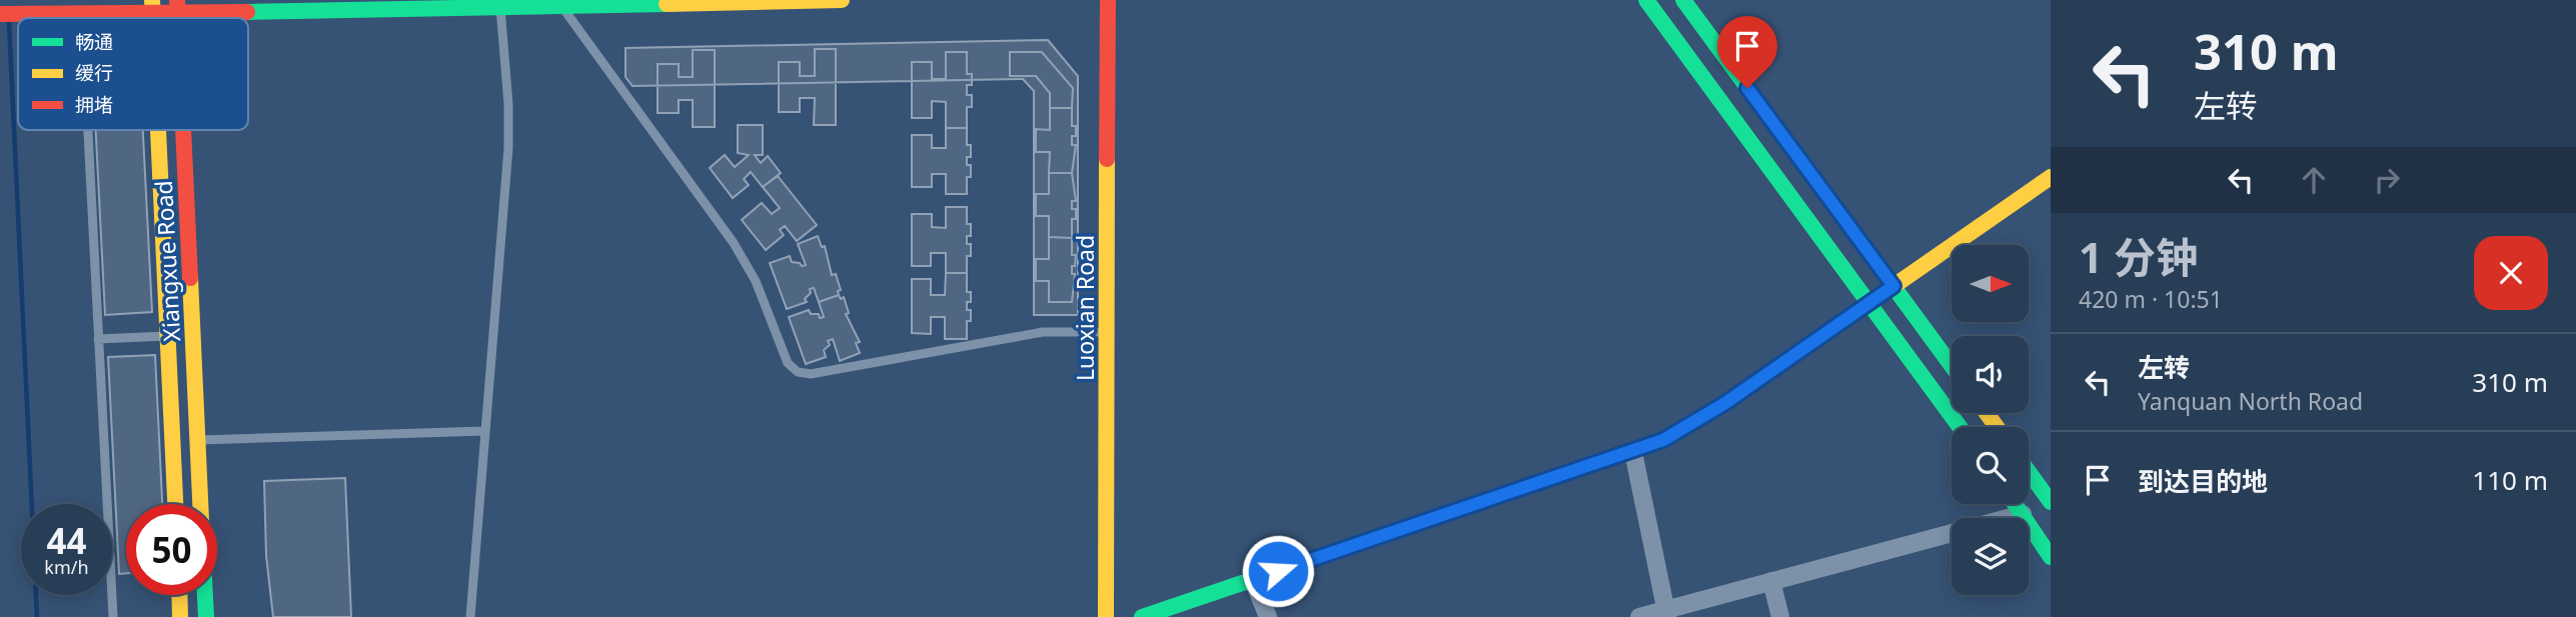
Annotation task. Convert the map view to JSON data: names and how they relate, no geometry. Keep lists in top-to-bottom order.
{
  "streets": {
    "main road": ["Xiangxue Road", "Luoxian Road"]
  },
  "legend": ["畅通", "缓行", "拥堵"],
  "north": "right",
  "page": {
    "turn": ["310 m", "左转"],
    "heading": ["1 分钟", "420 m · 10:51"],
    "list": [
      {
        "name": "左转",
        "note": "Yanquan North Road",
        "value": "310 m"
      },
      {
        "name": "到达目的地",
        "value": "110 m"
      }
    ],
    "speed": "44 km/h",
    "limit": "50"
  }
}
